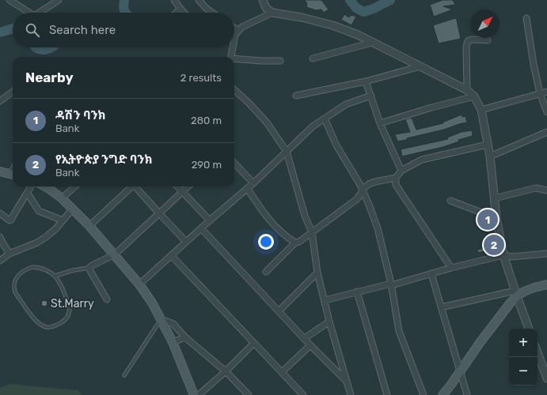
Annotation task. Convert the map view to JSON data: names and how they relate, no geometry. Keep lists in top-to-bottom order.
{
  "places": ["St.Marry"],
  "north": "top right",
  "page": {
    "search": "Search here",
    "heading": ["Nearby", "2 results"],
    "list": [
      {
        "mark": "1",
        "name": "ዳሽን ባንክ",
        "note": "Bank",
        "value": "280 m"
      },
      {
        "mark": "2",
        "name": "የኢትዮጵያ ንግድ ባንክ",
        "note": "Bank",
        "value": "290 m"
      }
    ],
    "pins": ["1", "2"],
    "map_buttons": ["+", "−"]
  }
}
